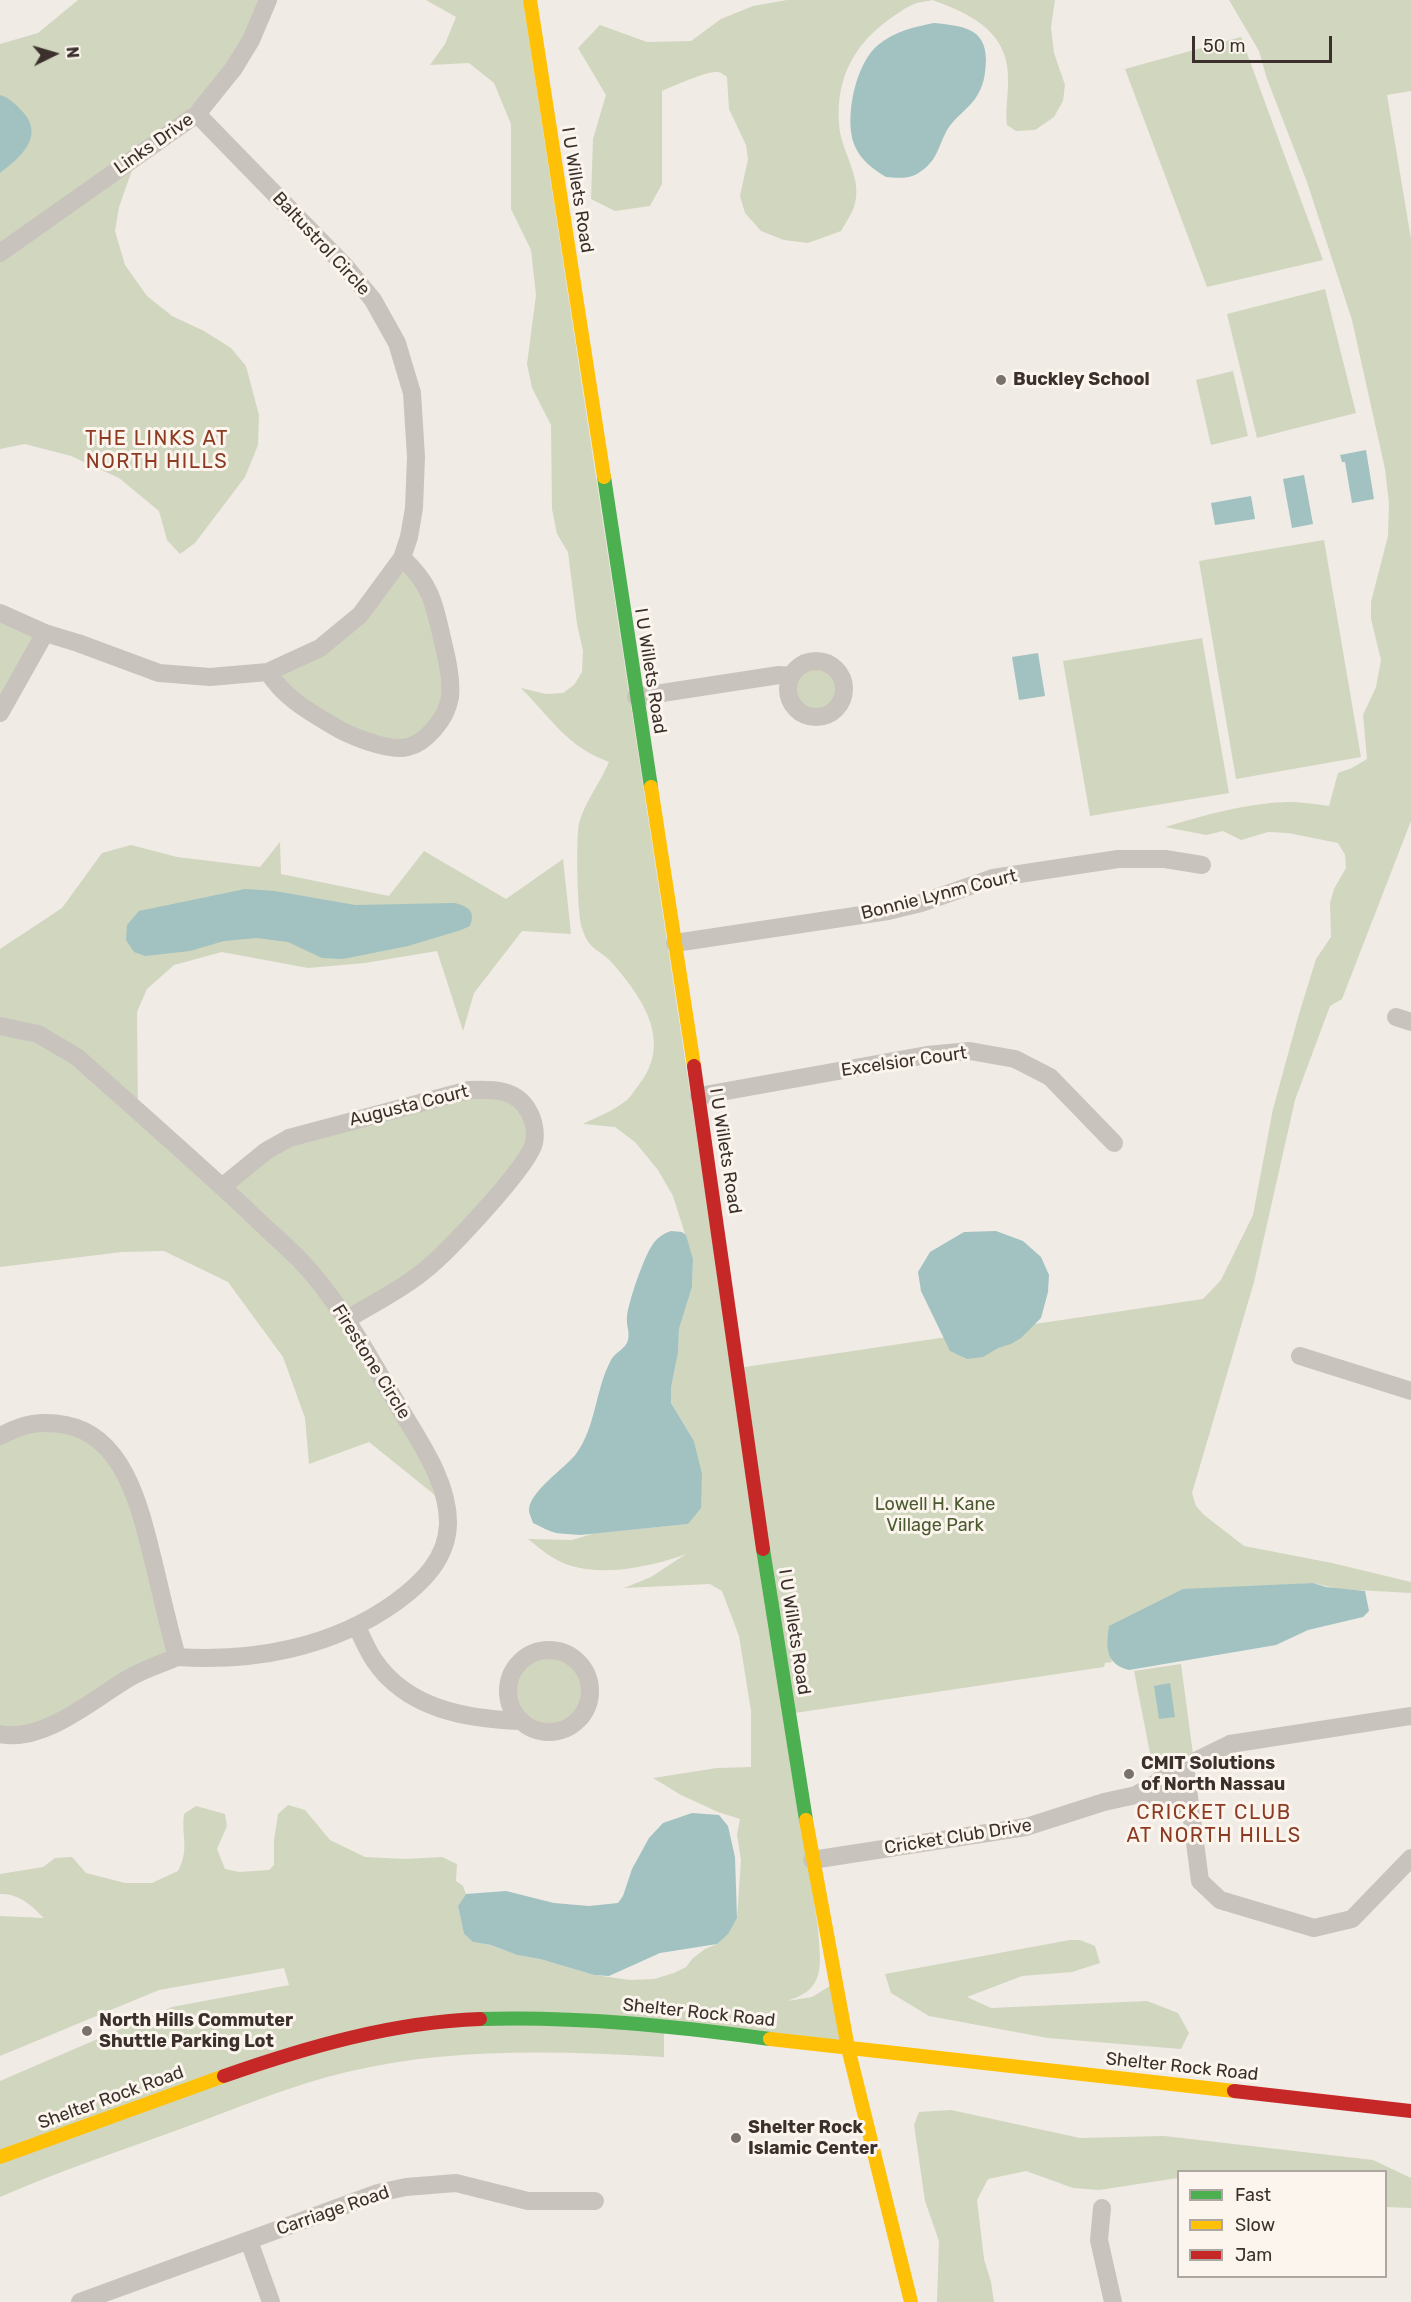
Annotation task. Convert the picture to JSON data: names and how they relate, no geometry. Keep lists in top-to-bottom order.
{
  "streets": {
    "street": [
      "Links Drive",
      "I U Willets Road",
      "Baltustrol Circle",
      "Bonnie Lynm Court",
      "Excelsior Court",
      "Augusta Court",
      "Firestone Circle",
      "Cricket Club Drive",
      "Shelter Rock Road",
      "Carriage Road"
    ]
  },
  "crossings": [
    ["Links Drive", "Baltustrol Circle"],
    ["I U Willets Road", "Bonnie Lynm Court"],
    ["I U Willets Road", "Excelsior Court"],
    ["I U Willets Road", "Cricket Club Drive"],
    ["I U Willets Road", "Shelter Rock Road"],
    ["Augusta Court", "Firestone Circle"]
  ],
  "districts": ["THE LINKS AT NORTH HILLS", "CRICKET CLUB AT NORTH HILLS"],
  "parks": ["Lowell H. Kane Village Park"],
  "places": [
    "Buckley School",
    "CMIT Solutions of North Nassau",
    "North Hills Commuter Shuttle Parking Lot",
    "Shelter Rock Islamic Center"
  ],
  "legend": ["Fast", "Slow", "Jam"],
  "scale_bar": "50 m",
  "north": "right"
}
